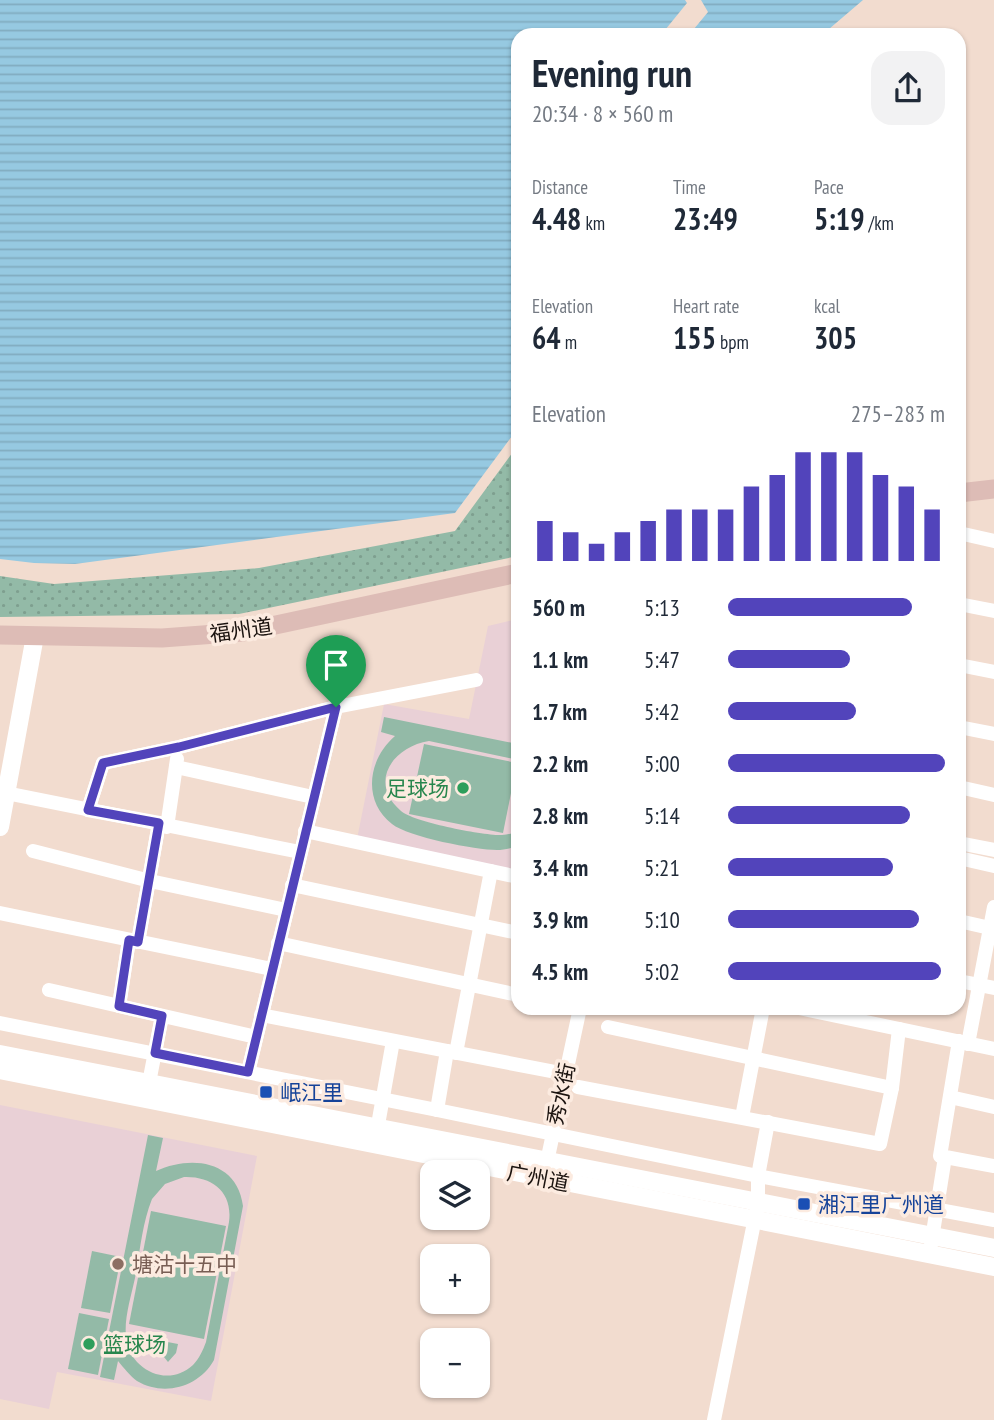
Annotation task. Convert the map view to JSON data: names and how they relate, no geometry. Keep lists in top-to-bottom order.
{
  "streets": {
    "main road": ["福州道"],
    "street": ["秀水街", "广州道"]
  },
  "crossings": [
    ["秀水街", "广州道"]
  ],
  "places": {
    "other": ["足球场", "塘沽十五中", "篮球场"],
    "transit": ["岷江里", "湘江里广州道"]
  },
  "page": {
    "heading": ["Evening run", "20:34 · 8 × 560 m"],
    "stats": [
      ["Distance", "4.48 km"],
      ["Time", "23:49"],
      ["Pace", "5:19 /km"],
      ["Elevation", "64 m"],
      ["Heart rate", "155 bpm"],
      ["kcal", "305"]
    ],
    "chart": ["Elevation", "275–283 m"],
    "list": [
      {
        "name": "560 m",
        "note": "5:13"
      },
      {
        "name": "1.1 km",
        "note": "5:47"
      },
      {
        "name": "1.7 km",
        "note": "5:42"
      },
      {
        "name": "2.2 km",
        "note": "5:00"
      },
      {
        "name": "2.8 km",
        "note": "5:14"
      },
      {
        "name": "3.4 km",
        "note": "5:21"
      },
      {
        "name": "3.9 km",
        "note": "5:10"
      },
      {
        "name": "4.5 km",
        "note": "5:02"
      }
    ],
    "map_buttons": ["+", "−"]
  }
}
